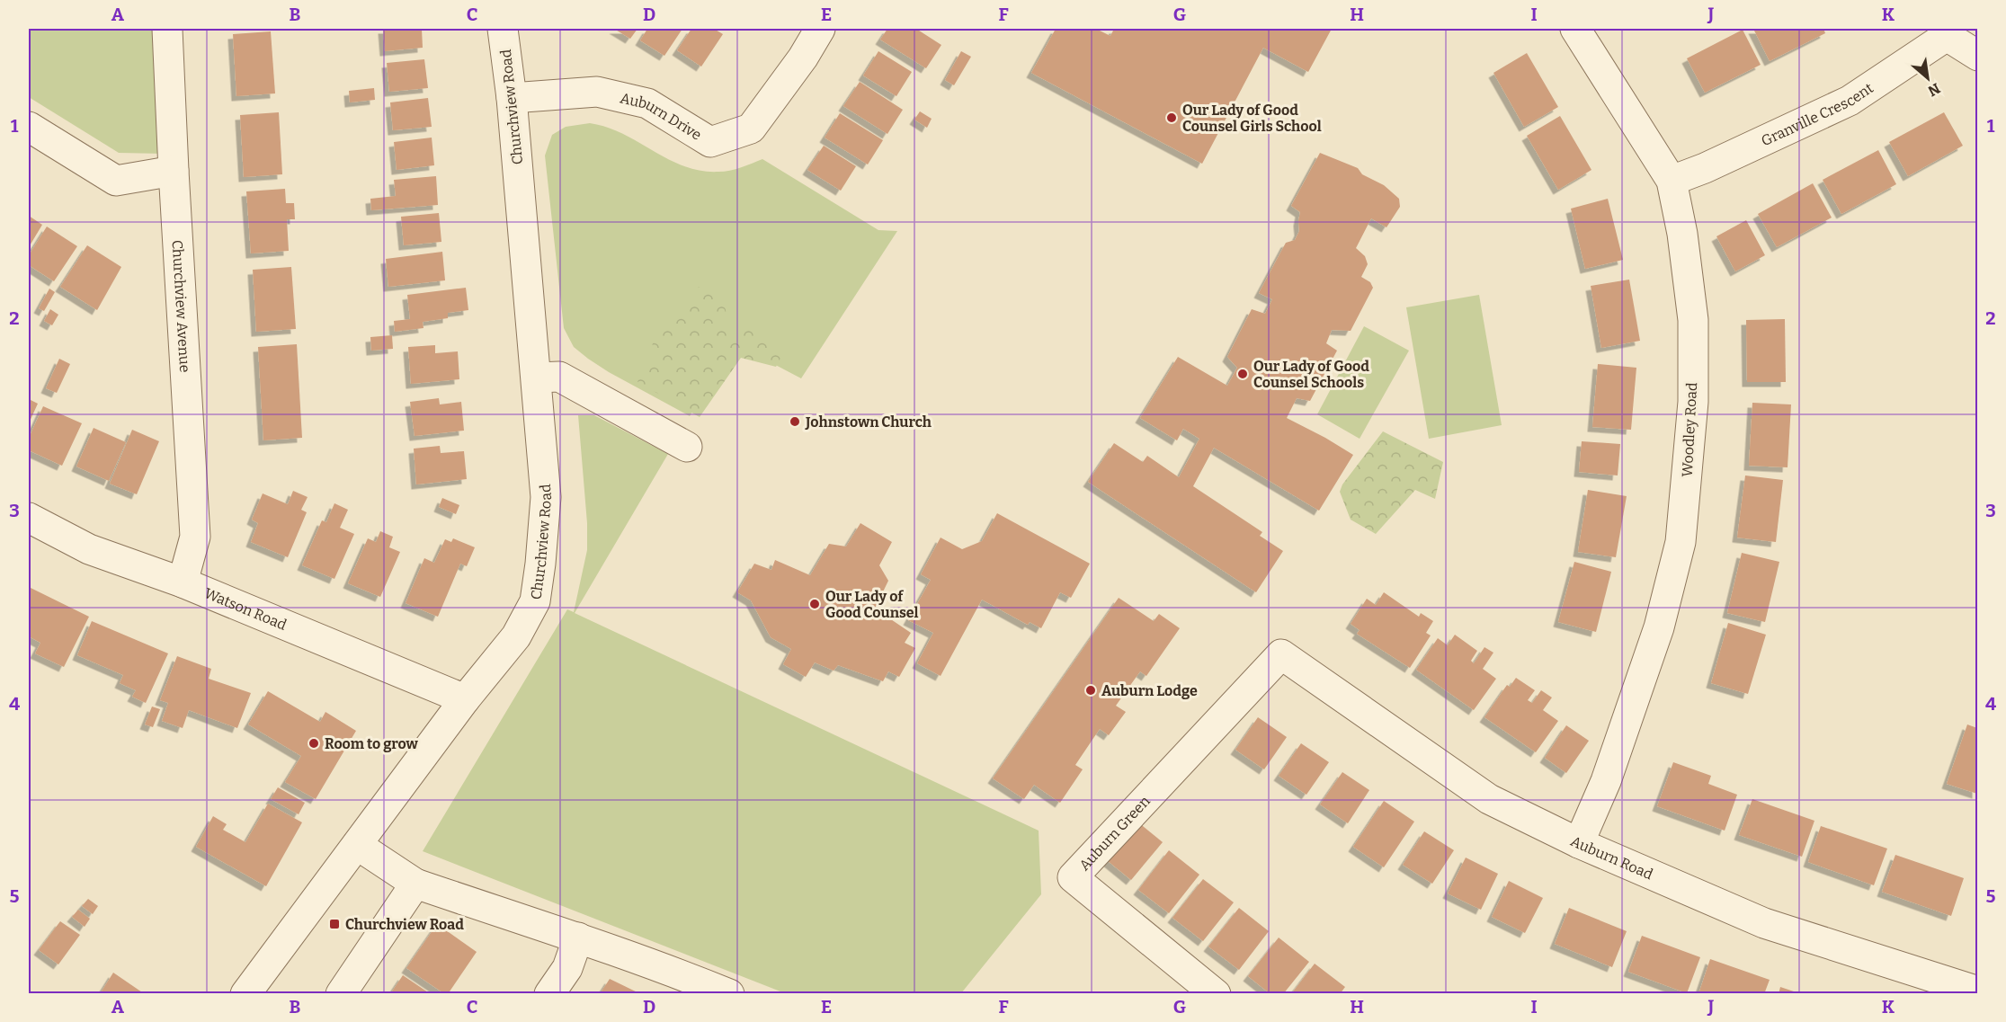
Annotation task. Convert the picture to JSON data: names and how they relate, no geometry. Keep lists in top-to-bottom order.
{
  "streets": {
    "street": [
      "Churchview Road",
      "Granville Crescent",
      "Auburn Drive",
      "Churchview Avenue",
      "Woodley Road",
      "Watson Road",
      "Auburn Green",
      "Auburn Road"
    ]
  },
  "crossings": [
    ["Churchview Road", "Auburn Drive"],
    ["Churchview Road", "Watson Road"],
    ["Granville Crescent", "Woodley Road"],
    ["Churchview Avenue", "Watson Road"],
    ["Woodley Road", "Auburn Road"],
    ["Auburn Green", "Auburn Road"]
  ],
  "places": {
    "other": [
      "Our Lady of Good Counsel Girls School",
      "Our Lady of Good Counsel Schools",
      "Johnstown Church",
      "Our Lady of Good Counsel",
      "Auburn Lodge",
      "Room to grow"
    ],
    "transit": ["Churchview Road"]
  },
  "north": "bottom right",
  "grid": {
    "columns": [
      "A",
      "B",
      "C",
      "D",
      "E",
      "F",
      "G",
      "H",
      "I",
      "J",
      "K"
    ],
    "rows": [
      "1",
      "2",
      "3",
      "4",
      "5"
    ]
  }
}
